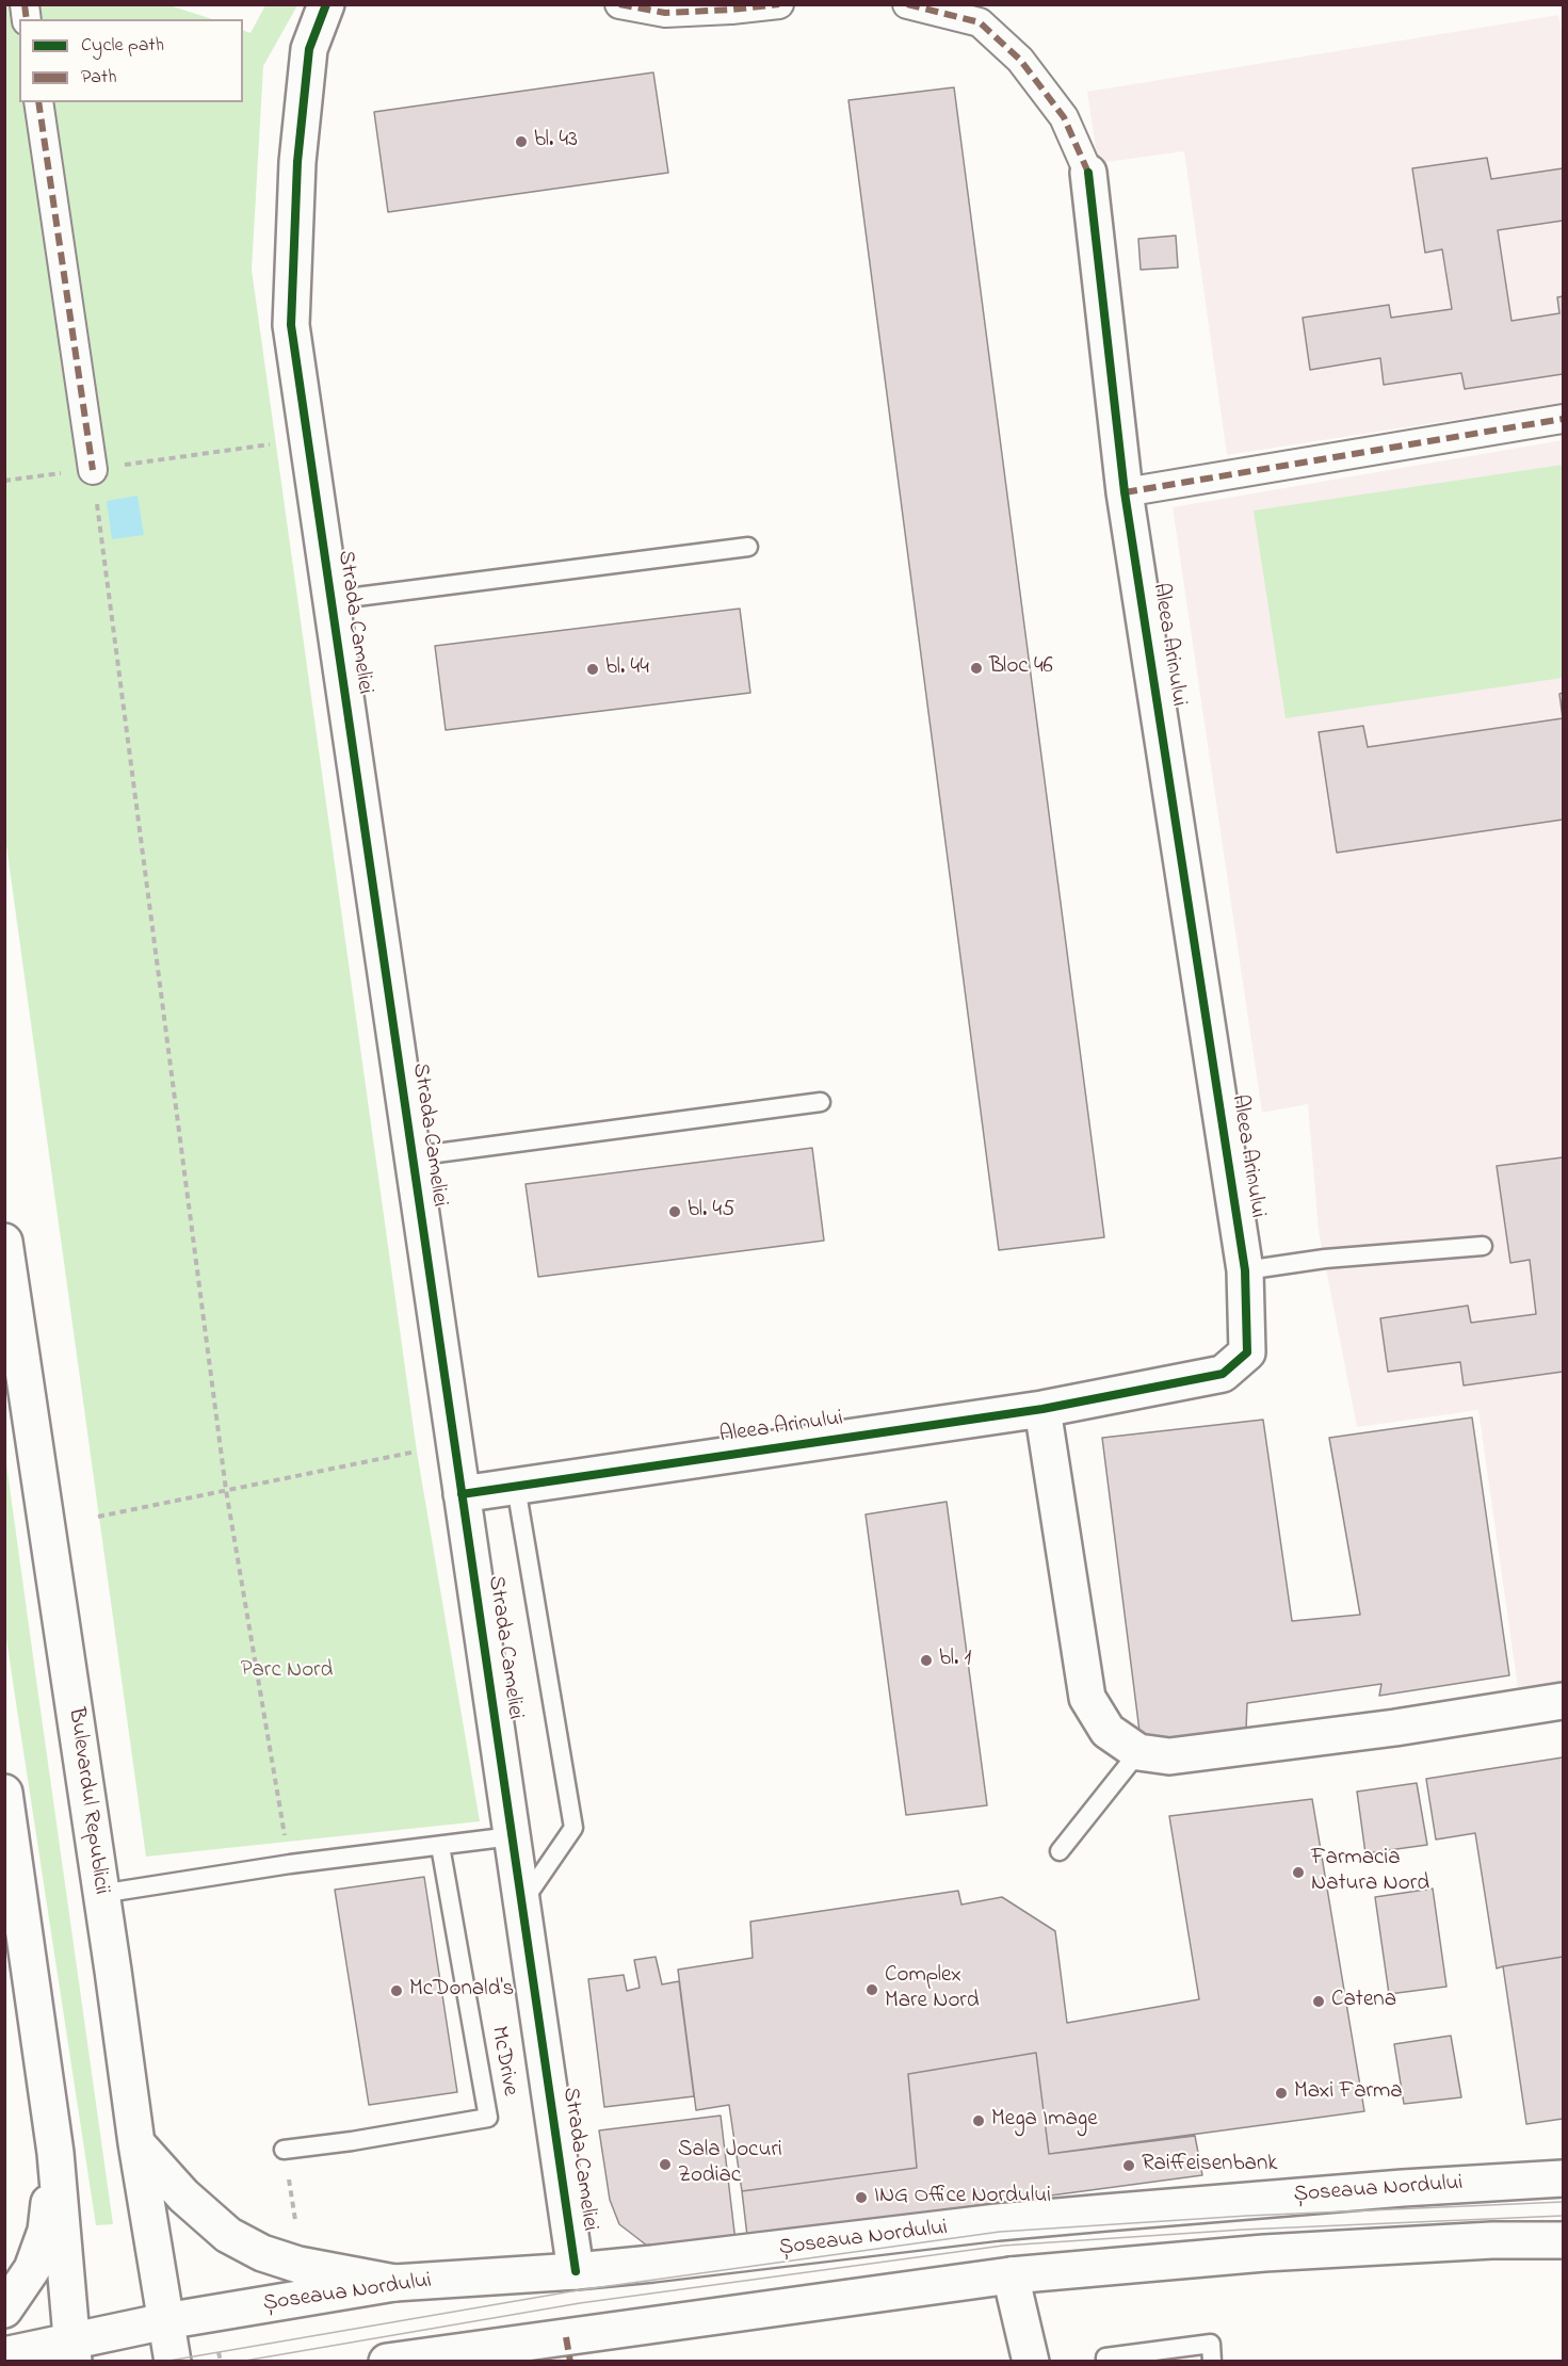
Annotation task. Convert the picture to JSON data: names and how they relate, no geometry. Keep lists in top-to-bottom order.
{
  "streets": {
    "street": [
      "Strada Cameliei",
      "Aleea Arinului",
      "Bulevardul Republicii",
      "Șoseaua Nordului"
    ],
    "lane": ["McDrive"]
  },
  "crossings": [
    ["Strada Cameliei", "Aleea Arinului"],
    ["Strada Cameliei", "Șoseaua Nordului"],
    ["Bulevardul Republicii", "Șoseaua Nordului"]
  ],
  "parks": ["Parc Nord"],
  "places": [
    "bl. 43",
    "Bloc 46",
    "bl. 44",
    "bl. 45",
    "bl. 1",
    "Farmacia Natura Nord",
    "Complex Mare Nord",
    "McDonald's",
    "Catena",
    "Maxi Farma",
    "Mega Image",
    "Sala Jocuri Zodiac",
    "Raiffeisenbank",
    "ING Office Nordului"
  ],
  "legend": ["Cycle path", "Path"]
}
